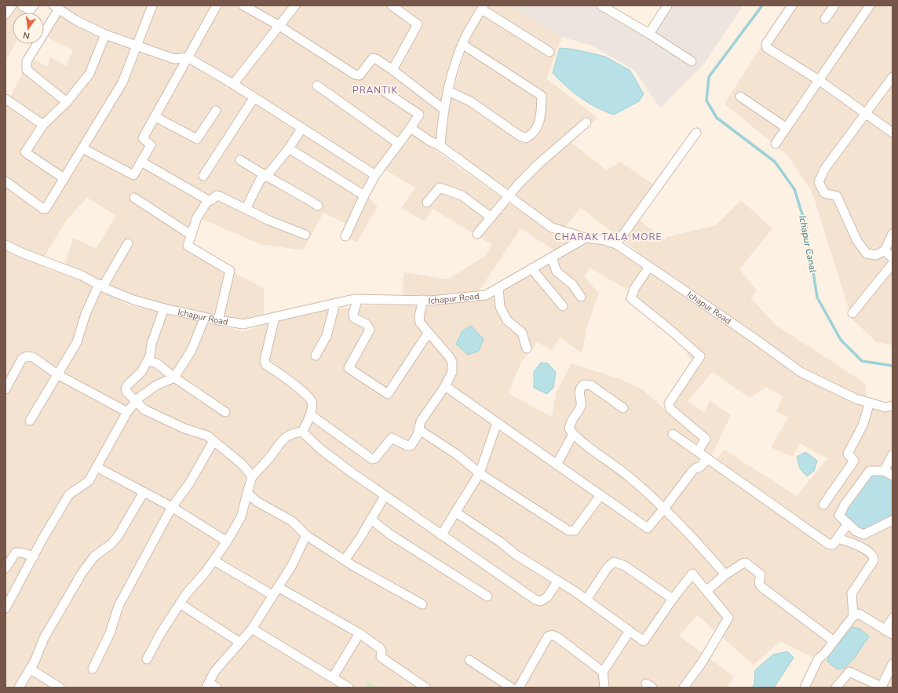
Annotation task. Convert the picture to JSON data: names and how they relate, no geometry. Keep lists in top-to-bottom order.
{
  "streets": {
    "street": ["Ichapur Road"]
  },
  "districts": ["PRANTIK", "CHARAK TALA MORE"],
  "water": ["Ichapur Canal"],
  "north": "bottom"
}
